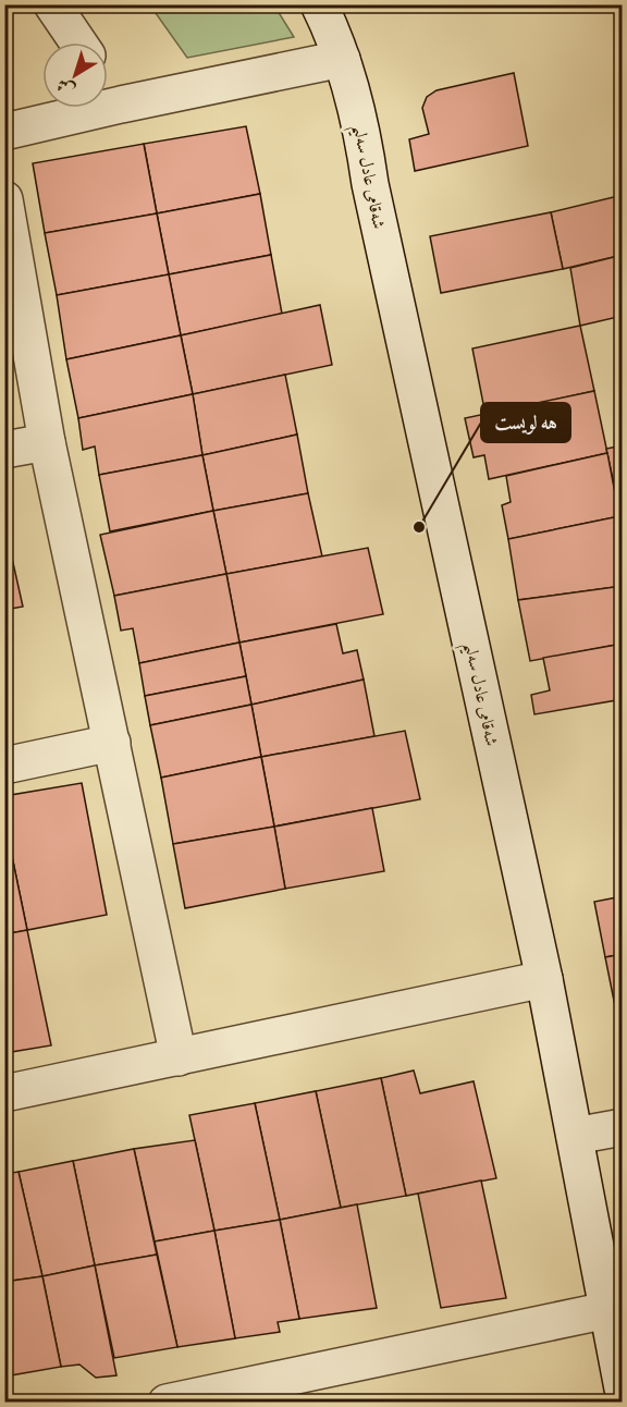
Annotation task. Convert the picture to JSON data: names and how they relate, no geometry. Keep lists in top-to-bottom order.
{
  "streets": {
    "street": ["شەقامی عادل سەلیم"]
  },
  "places": ["هه لويست"],
  "north": "bottom left"
}
